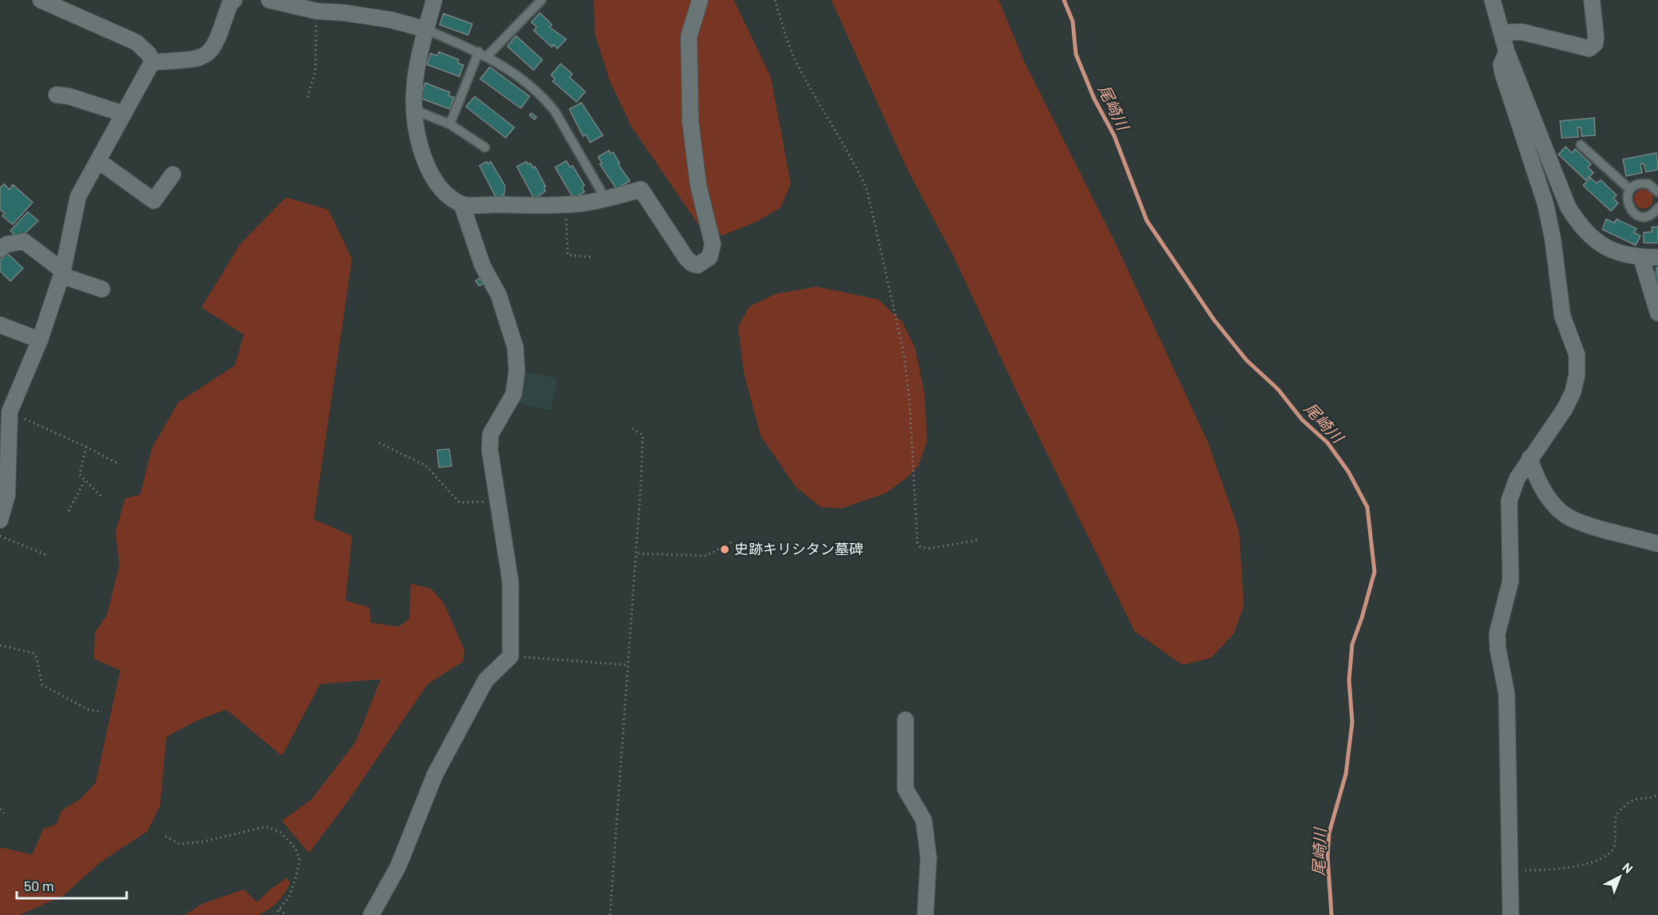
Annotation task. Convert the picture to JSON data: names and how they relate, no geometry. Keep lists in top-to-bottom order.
{
  "water": ["尾崎川"],
  "places": ["史跡キリシタン墓碑"],
  "scale_bar": "50 m",
  "north": "top right"
}
